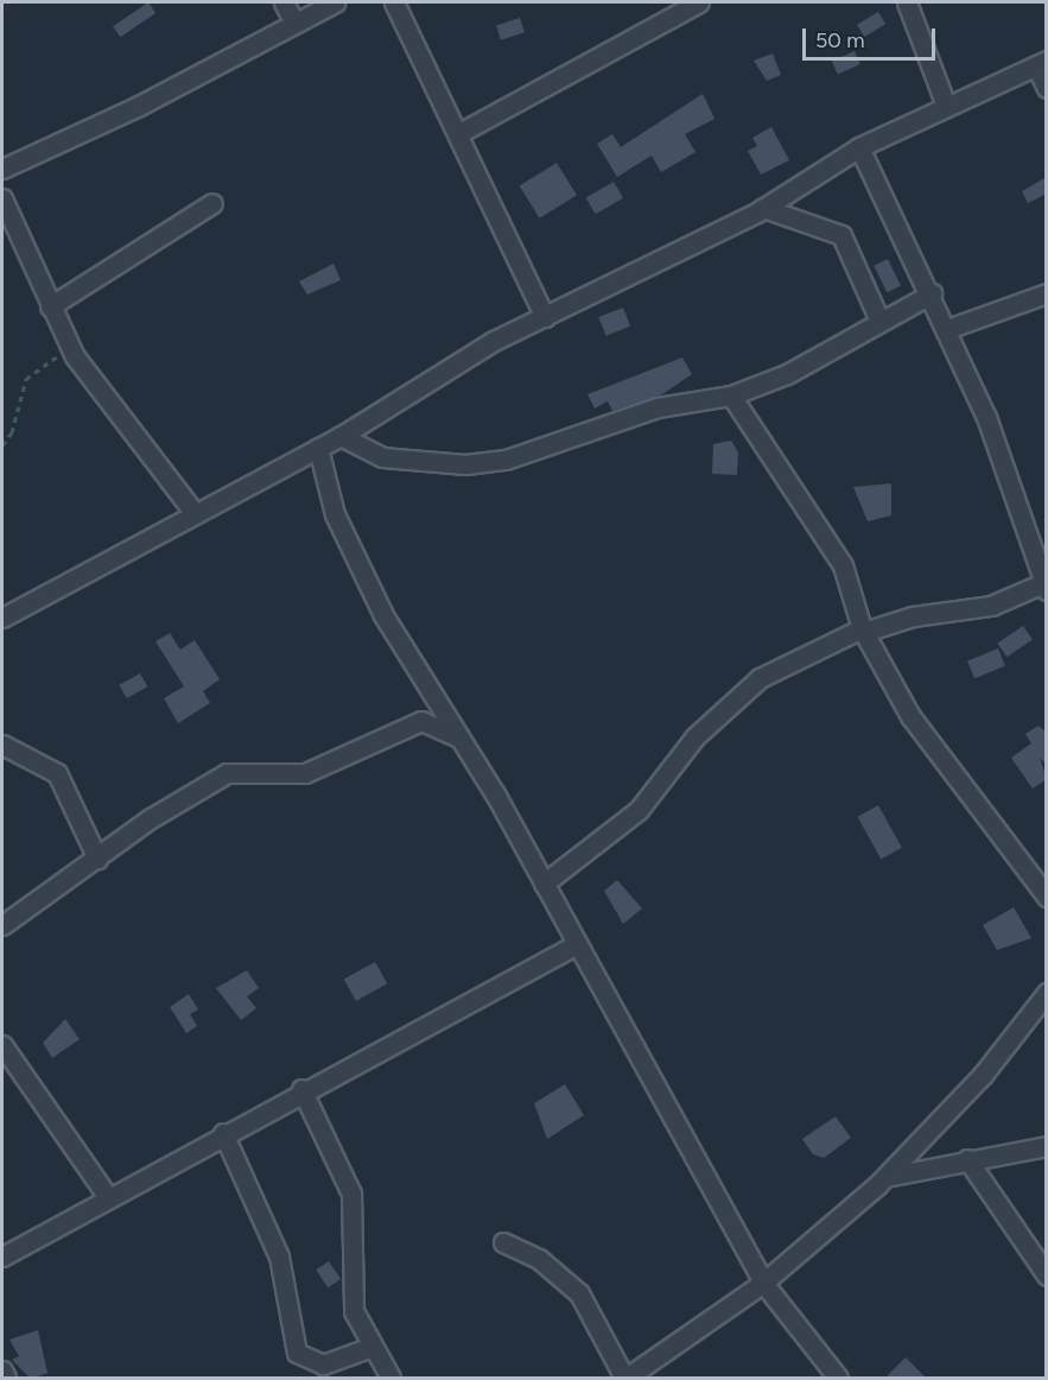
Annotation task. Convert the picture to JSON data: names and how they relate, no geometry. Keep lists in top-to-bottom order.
{
  "scale_bar": "50 m"
}
